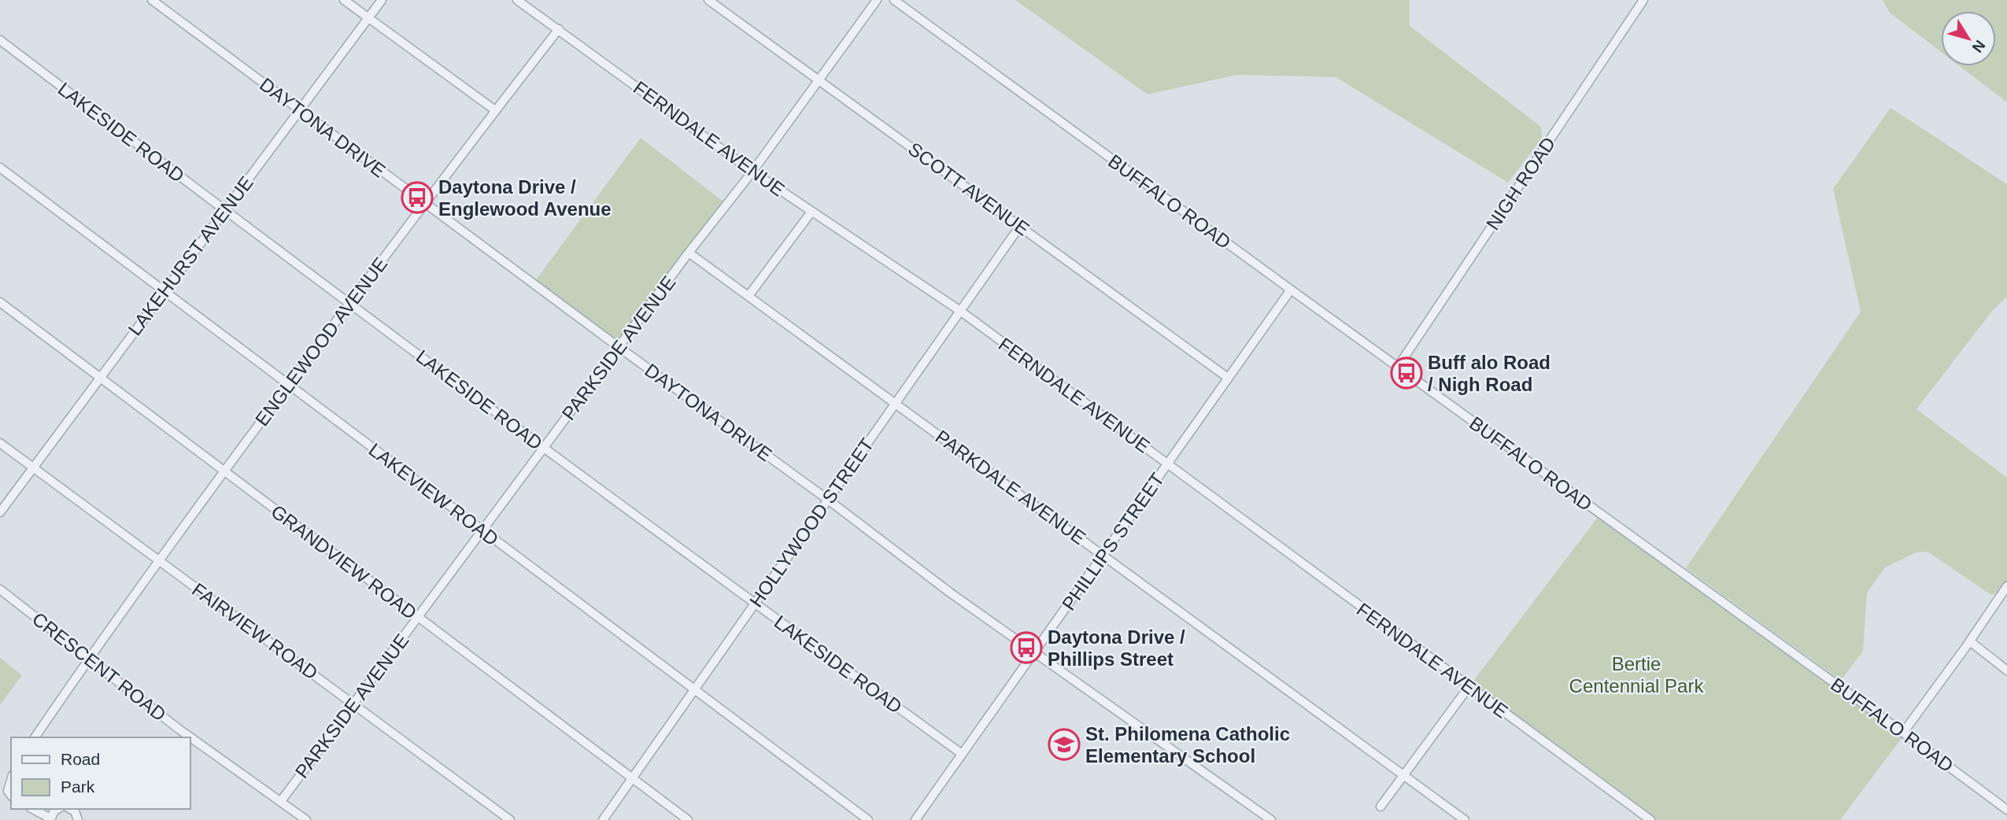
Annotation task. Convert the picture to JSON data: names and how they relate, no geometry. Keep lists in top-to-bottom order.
{
  "streets": {
    "street": [
      "DAYTONA DRIVE",
      "LAKESIDE ROAD",
      "FERNDALE AVENUE",
      "NIGH ROAD",
      "SCOTT AVENUE",
      "BUFFALO ROAD",
      "LAKEHURST AVENUE",
      "ENGLEWOOD AVENUE",
      "PARKSIDE AVENUE",
      "PARKDALE AVENUE",
      "LAKEVIEW ROAD",
      "HOLLYWOOD STREET",
      "PHILLIPS STREET",
      "GRANDVIEW ROAD",
      "FAIRVIEW ROAD",
      "CRESCENT ROAD"
    ]
  },
  "crossings": [
    ["DAYTONA DRIVE", "LAKEHURST AVENUE"],
    ["DAYTONA DRIVE", "ENGLEWOOD AVENUE"],
    ["DAYTONA DRIVE", "PARKSIDE AVENUE"],
    ["DAYTONA DRIVE", "HOLLYWOOD STREET"],
    ["DAYTONA DRIVE", "PHILLIPS STREET"],
    ["LAKESIDE ROAD", "LAKEHURST AVENUE"],
    ["LAKESIDE ROAD", "ENGLEWOOD AVENUE"],
    ["LAKESIDE ROAD", "PARKSIDE AVENUE"],
    ["LAKESIDE ROAD", "HOLLYWOOD STREET"],
    ["LAKESIDE ROAD", "PHILLIPS STREET"],
    ["FERNDALE AVENUE", "ENGLEWOOD AVENUE"],
    ["FERNDALE AVENUE", "PARKSIDE AVENUE"],
    ["FERNDALE AVENUE", "HOLLYWOOD STREET"],
    ["FERNDALE AVENUE", "PHILLIPS STREET"],
    ["NIGH ROAD", "BUFFALO ROAD"],
    ["SCOTT AVENUE", "PARKSIDE AVENUE"],
    ["SCOTT AVENUE", "HOLLYWOOD STREET"],
    ["SCOTT AVENUE", "PHILLIPS STREET"],
    ["BUFFALO ROAD", "PHILLIPS STREET"],
    ["LAKEHURST AVENUE", "LAKEVIEW ROAD"],
    ["LAKEHURST AVENUE", "GRANDVIEW ROAD"],
    ["LAKEHURST AVENUE", "FAIRVIEW ROAD"],
    ["ENGLEWOOD AVENUE", "LAKEVIEW ROAD"],
    ["ENGLEWOOD AVENUE", "GRANDVIEW ROAD"],
    ["ENGLEWOOD AVENUE", "FAIRVIEW ROAD"],
    ["ENGLEWOOD AVENUE", "CRESCENT ROAD"],
    ["PARKSIDE AVENUE", "PARKDALE AVENUE"],
    ["PARKSIDE AVENUE", "LAKEVIEW ROAD"],
    ["PARKSIDE AVENUE", "GRANDVIEW ROAD"],
    ["PARKSIDE AVENUE", "FAIRVIEW ROAD"],
    ["PARKSIDE AVENUE", "CRESCENT ROAD"],
    ["PARKDALE AVENUE", "HOLLYWOOD STREET"],
    ["PARKDALE AVENUE", "PHILLIPS STREET"],
    ["LAKEVIEW ROAD", "HOLLYWOOD STREET"],
    ["HOLLYWOOD STREET", "GRANDVIEW ROAD"]
  ],
  "parks": ["Bertie Centennial Park"],
  "places": {
    "bus stop": ["Daytona Drive / Englewood Avenue", "Buff alo Road / Nigh Road", "Daytona Drive / Phillips Street"],
    "school or university": ["St. Philomena Catholic Elementary School"]
  },
  "legend": ["Road", "Park"],
  "north": "bottom right"
}
